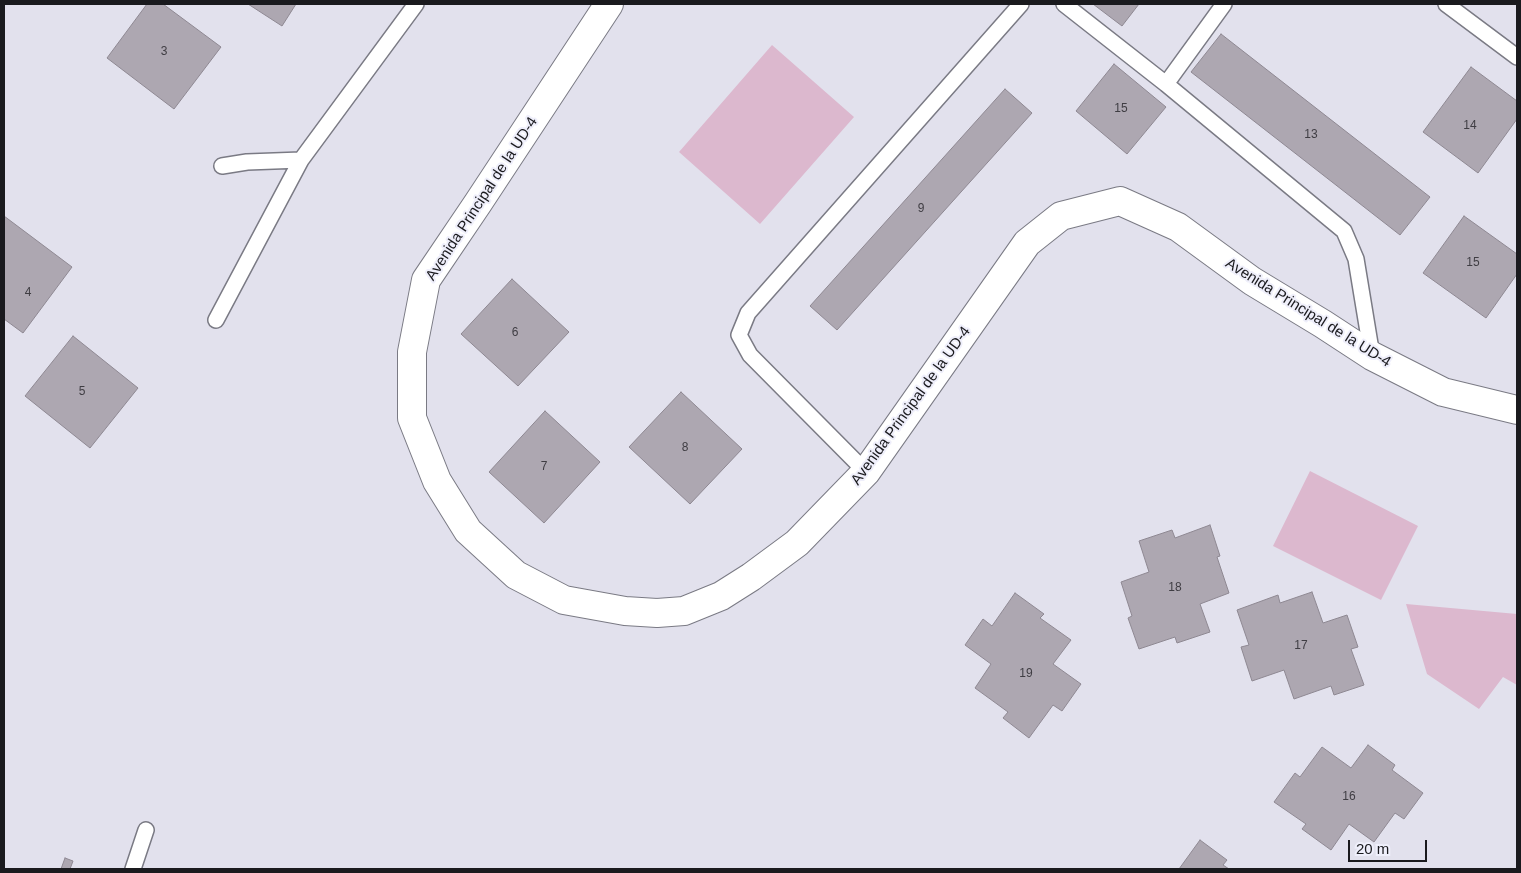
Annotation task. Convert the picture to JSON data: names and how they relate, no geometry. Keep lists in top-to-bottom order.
{
  "streets": {
    "street": ["Avenida Principal de la UD-4"]
  },
  "house_numbers": [
    "3",
    "15",
    "14",
    "13",
    "9",
    "15",
    "4",
    "6",
    "5",
    "8",
    "7",
    "18",
    "17",
    "19",
    "16"
  ],
  "scale_bar": "20 m"
}
